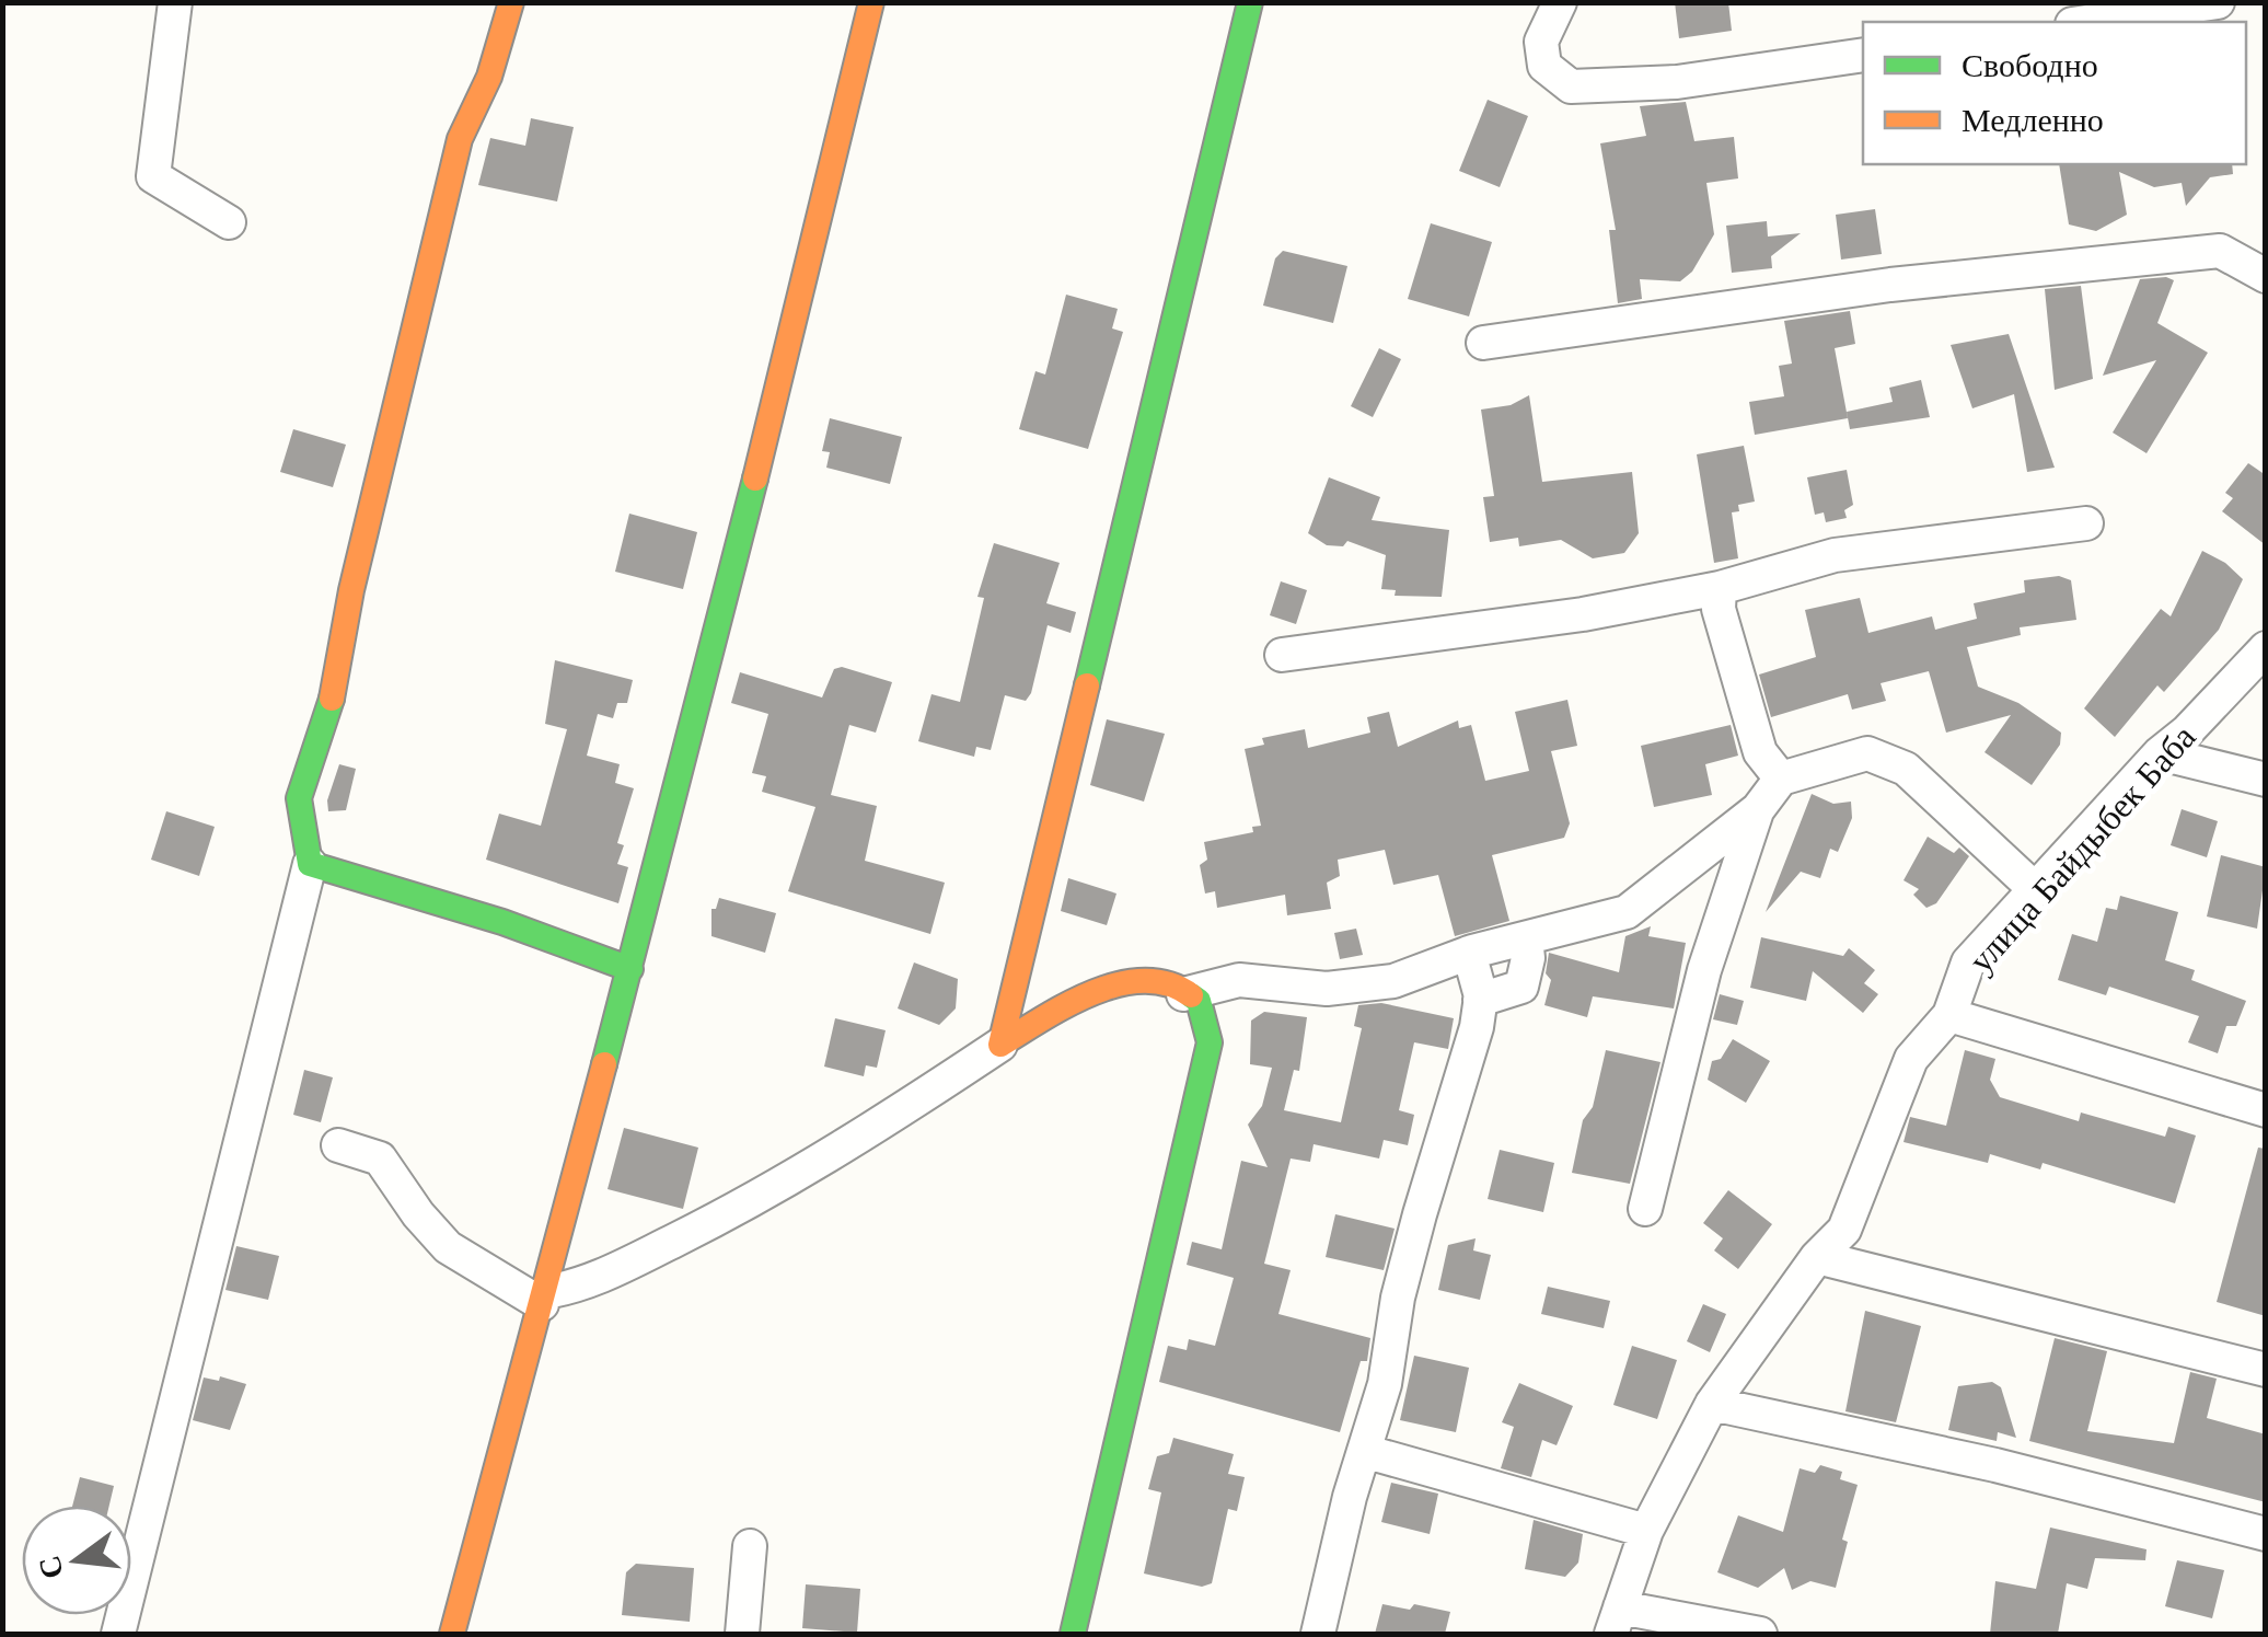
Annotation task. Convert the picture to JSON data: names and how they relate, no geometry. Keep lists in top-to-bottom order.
{
  "streets": {
    "street": ["улица Байдыбек Баба"]
  },
  "legend": ["Свободно", "Медленно"],
  "north": "left"
}
